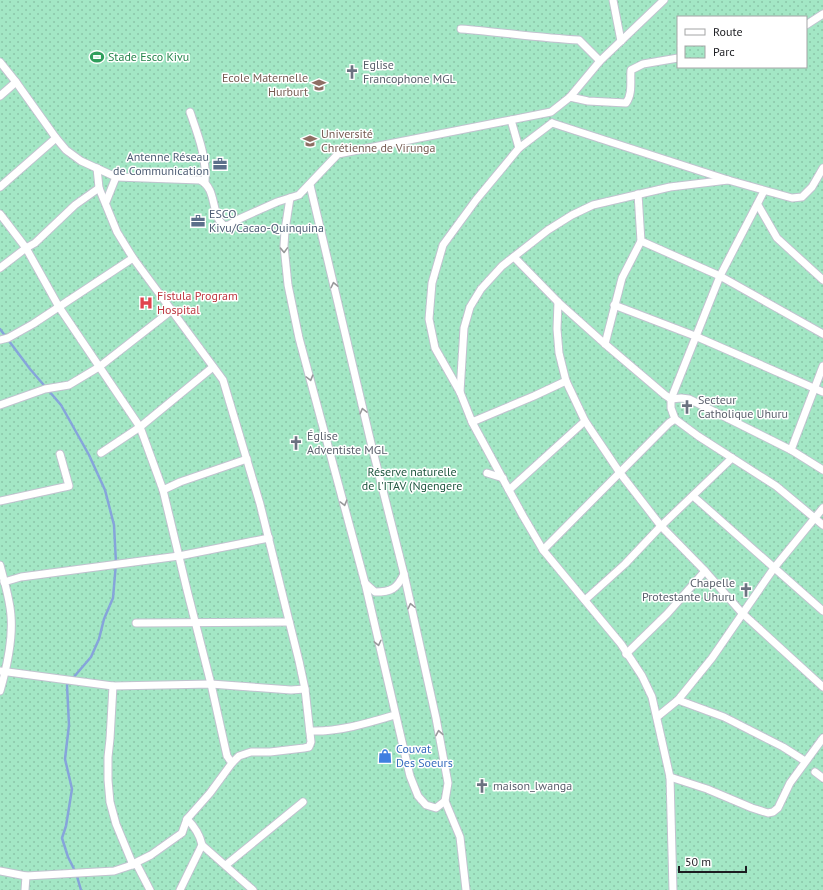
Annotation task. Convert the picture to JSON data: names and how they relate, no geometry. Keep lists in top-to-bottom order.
{
  "parks": ["Réserve naturelle de l'ITAV (Ngengere"],
  "places": {
    "sports": ["Stade Esco Kivu"],
    "church": [
      "Eglise Francophone MGL",
      "Secteur Catholique Uhuru",
      "Église Adventiste MGL",
      "Chapelle Protestante Uhuru",
      "maison_lwanga"
    ],
    "school or university": ["Ecole Maternelle Hurburt", "Université Chrétienne de Virunga"],
    "office": ["Antenne Réseau de Communication", "ESCO Kivu/Cacao-Quinquina"],
    "hospital": ["Fistula Program Hospital"],
    "shop": ["Couvat Des Soeurs"]
  },
  "legend": ["Route", "Parc"],
  "scale_bar": "50 m"
}
